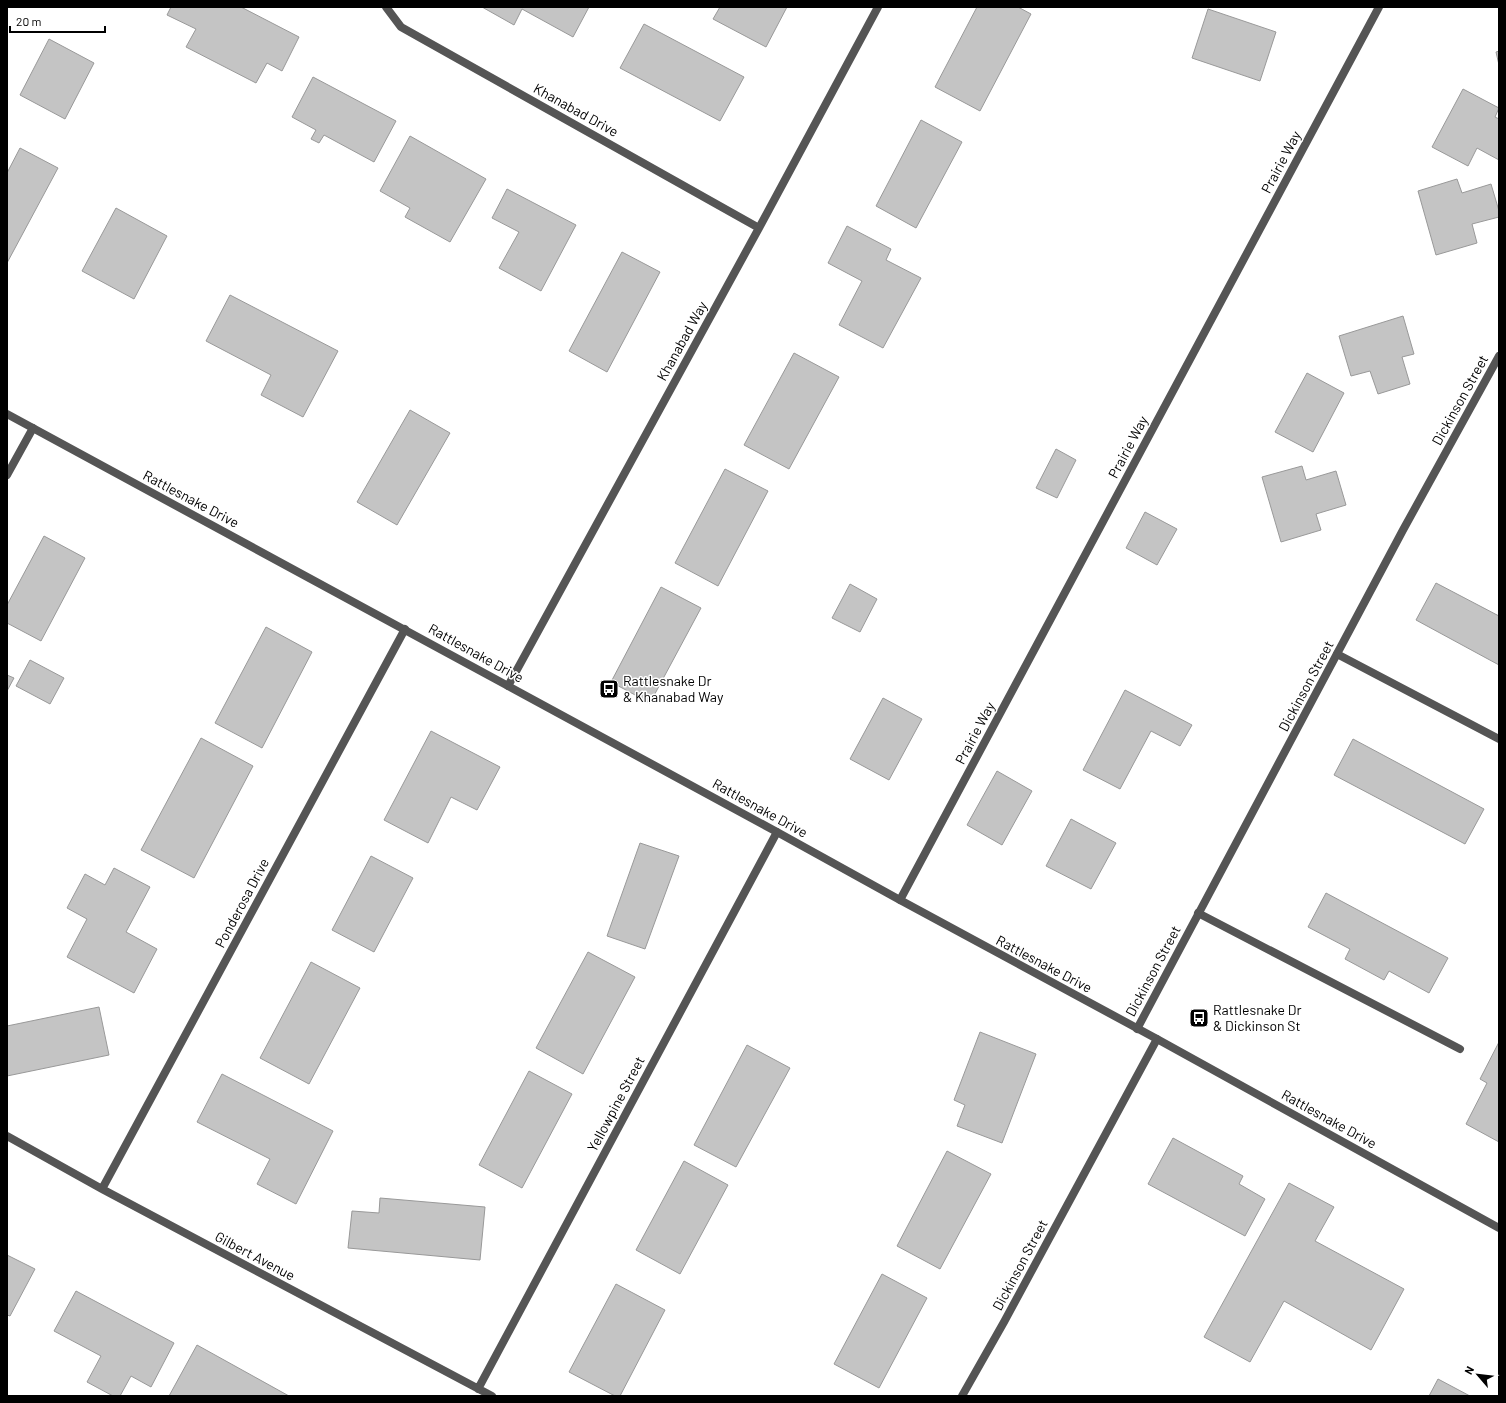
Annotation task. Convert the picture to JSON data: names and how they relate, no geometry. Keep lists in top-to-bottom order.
{
  "streets": {
    "street": [
      "Khanabad Drive",
      "Prairie Way",
      "Khanabad Way",
      "Dickinson Street",
      "Rattlesnake Drive",
      "Ponderosa Drive",
      "Yellowpine Street",
      "Gilbert Avenue"
    ]
  },
  "crossings": [
    ["Khanabad Drive", "Khanabad Way"],
    ["Prairie Way", "Rattlesnake Drive"],
    ["Khanabad Way", "Rattlesnake Drive"],
    ["Dickinson Street", "Rattlesnake Drive"],
    ["Rattlesnake Drive", "Ponderosa Drive"],
    ["Rattlesnake Drive", "Yellowpine Street"],
    ["Ponderosa Drive", "Gilbert Avenue"],
    ["Yellowpine Street", "Gilbert Avenue"]
  ],
  "places": {
    "bus stop": ["Rattlesnake Dr & Khanabad Way", "Rattlesnake Dr & Dickinson St"]
  },
  "scale_bar": "20 m",
  "north": "top left"
}
